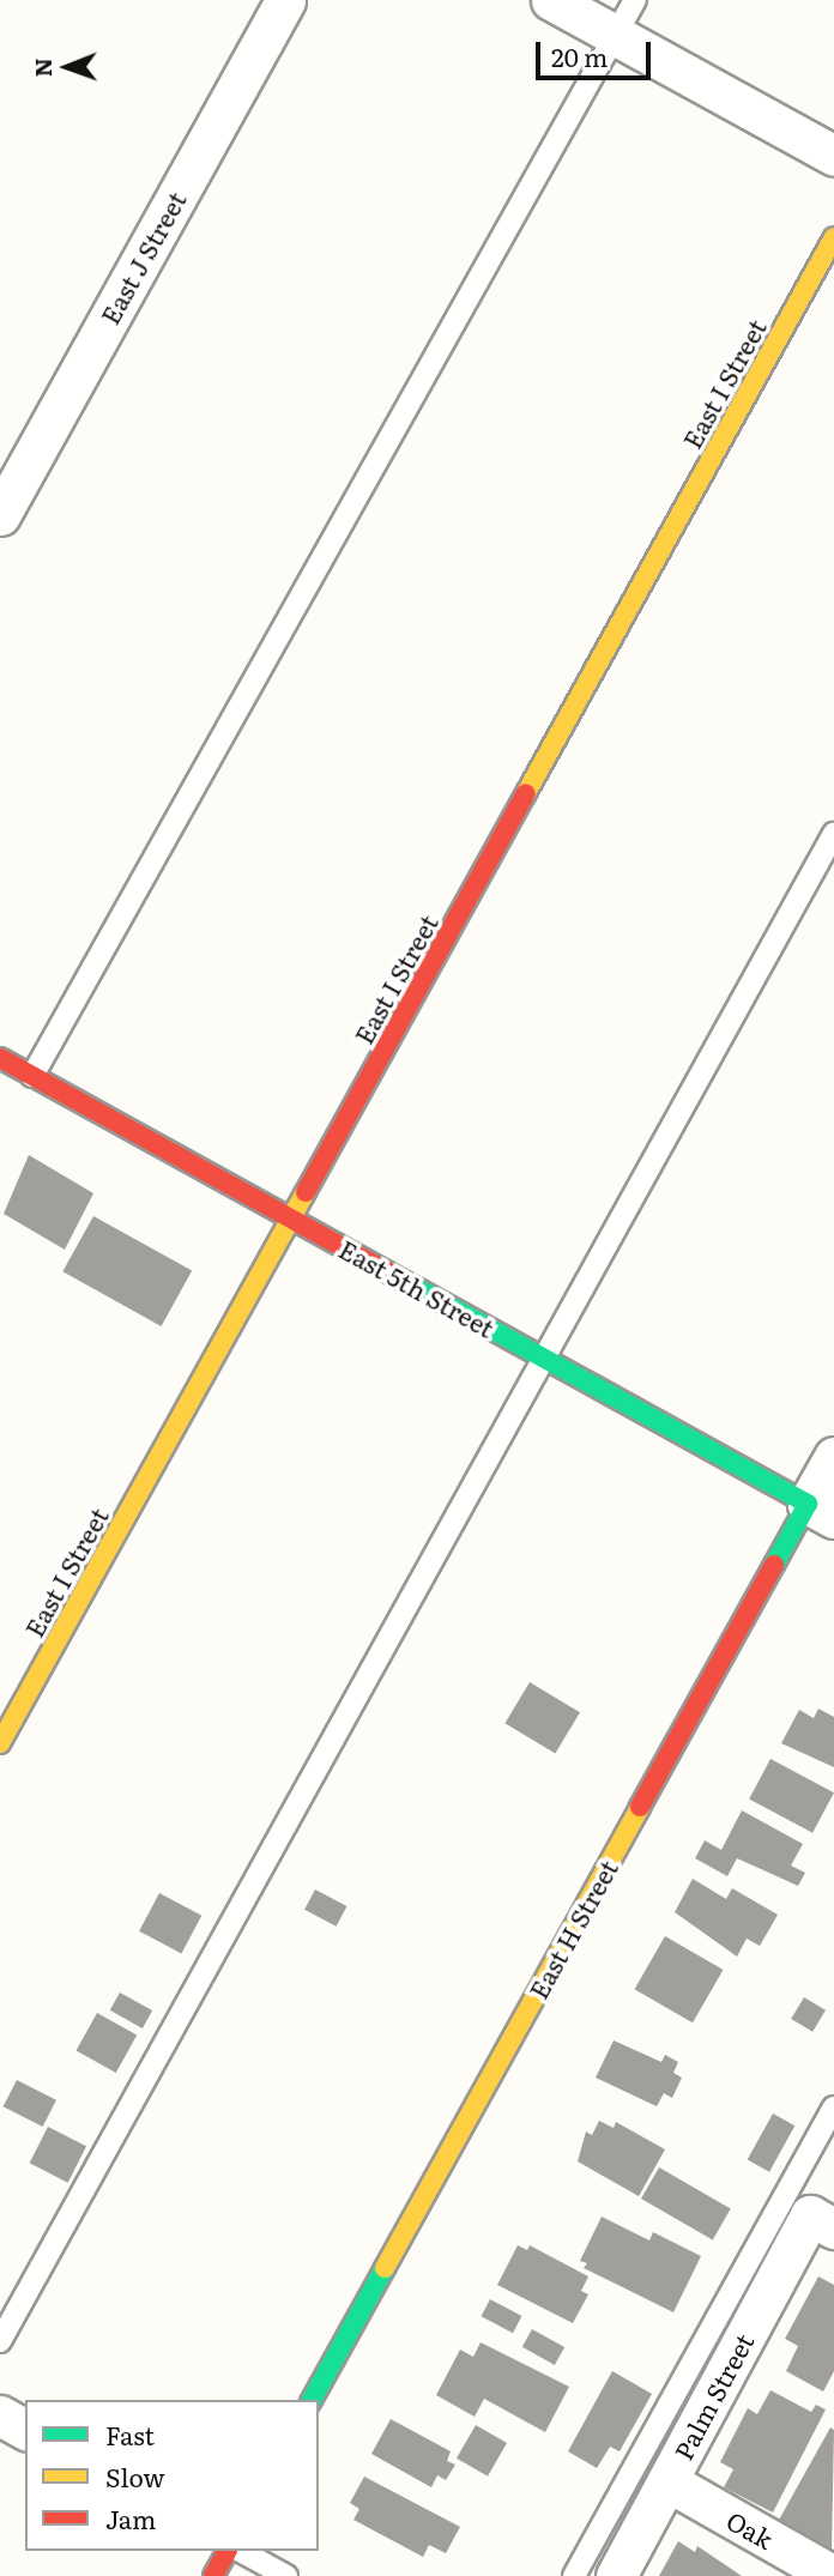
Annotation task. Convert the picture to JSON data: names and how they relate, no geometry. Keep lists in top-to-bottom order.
{
  "streets": {
    "street": [
      "East J Street",
      "East I Street",
      "East 5th Street",
      "East H Street",
      "Palm Street",
      "Oak"
    ]
  },
  "crossings": [
    ["East I Street", "East 5th Street"],
    ["East 5th Street", "East H Street"],
    ["Palm Street", "Oak"]
  ],
  "legend": ["Fast", "Slow", "Jam"],
  "scale_bar": "20 m",
  "north": "left"
}
